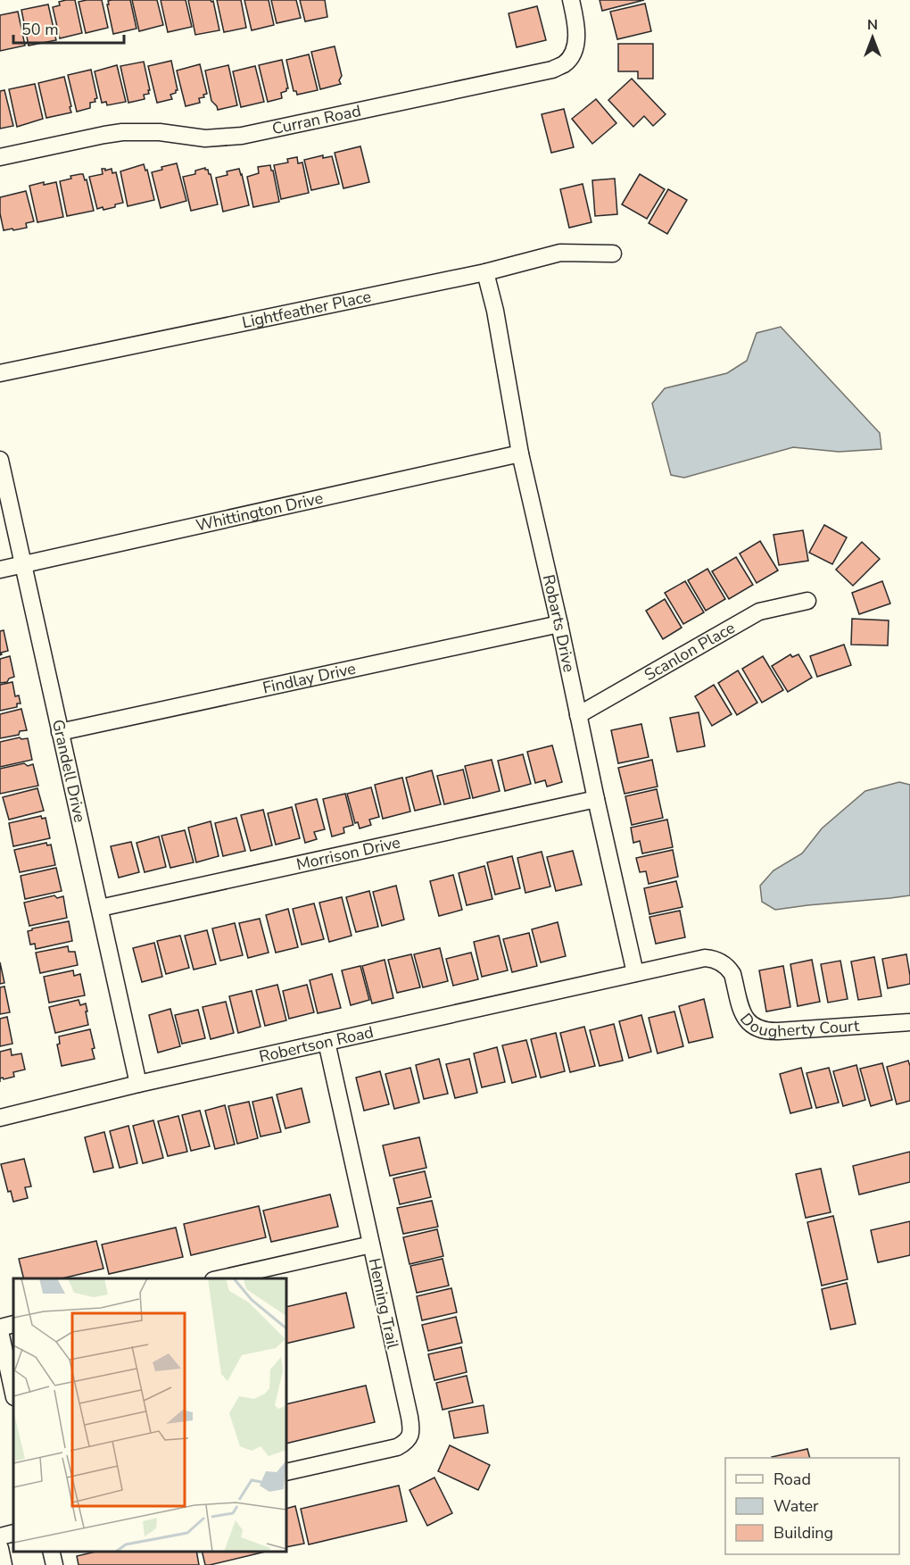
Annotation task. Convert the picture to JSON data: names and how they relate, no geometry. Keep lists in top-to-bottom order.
{
  "streets": {
    "street": [
      "Curran Road",
      "Lightfeather Place",
      "Whittington Drive",
      "Robarts Drive",
      "Scanlon Place",
      "Findlay Drive",
      "Grandell Drive",
      "Morrison Drive",
      "Dougherty Court",
      "Robertson Road",
      "Heming Trail"
    ]
  },
  "crossings": [
    ["Lightfeather Place", "Robarts Drive"],
    ["Whittington Drive", "Robarts Drive"],
    ["Whittington Drive", "Grandell Drive"],
    ["Robarts Drive", "Scanlon Place"],
    ["Robarts Drive", "Findlay Drive"],
    ["Robarts Drive", "Morrison Drive"],
    ["Robarts Drive", "Dougherty Court"],
    ["Robarts Drive", "Robertson Road"],
    ["Findlay Drive", "Grandell Drive"],
    ["Grandell Drive", "Morrison Drive"],
    ["Grandell Drive", "Robertson Road"],
    ["Dougherty Court", "Robertson Road"],
    ["Robertson Road", "Heming Trail"]
  ],
  "legend": ["Road", "Water", "Building"],
  "scale_bar": "50 m",
  "north": "top"
}
